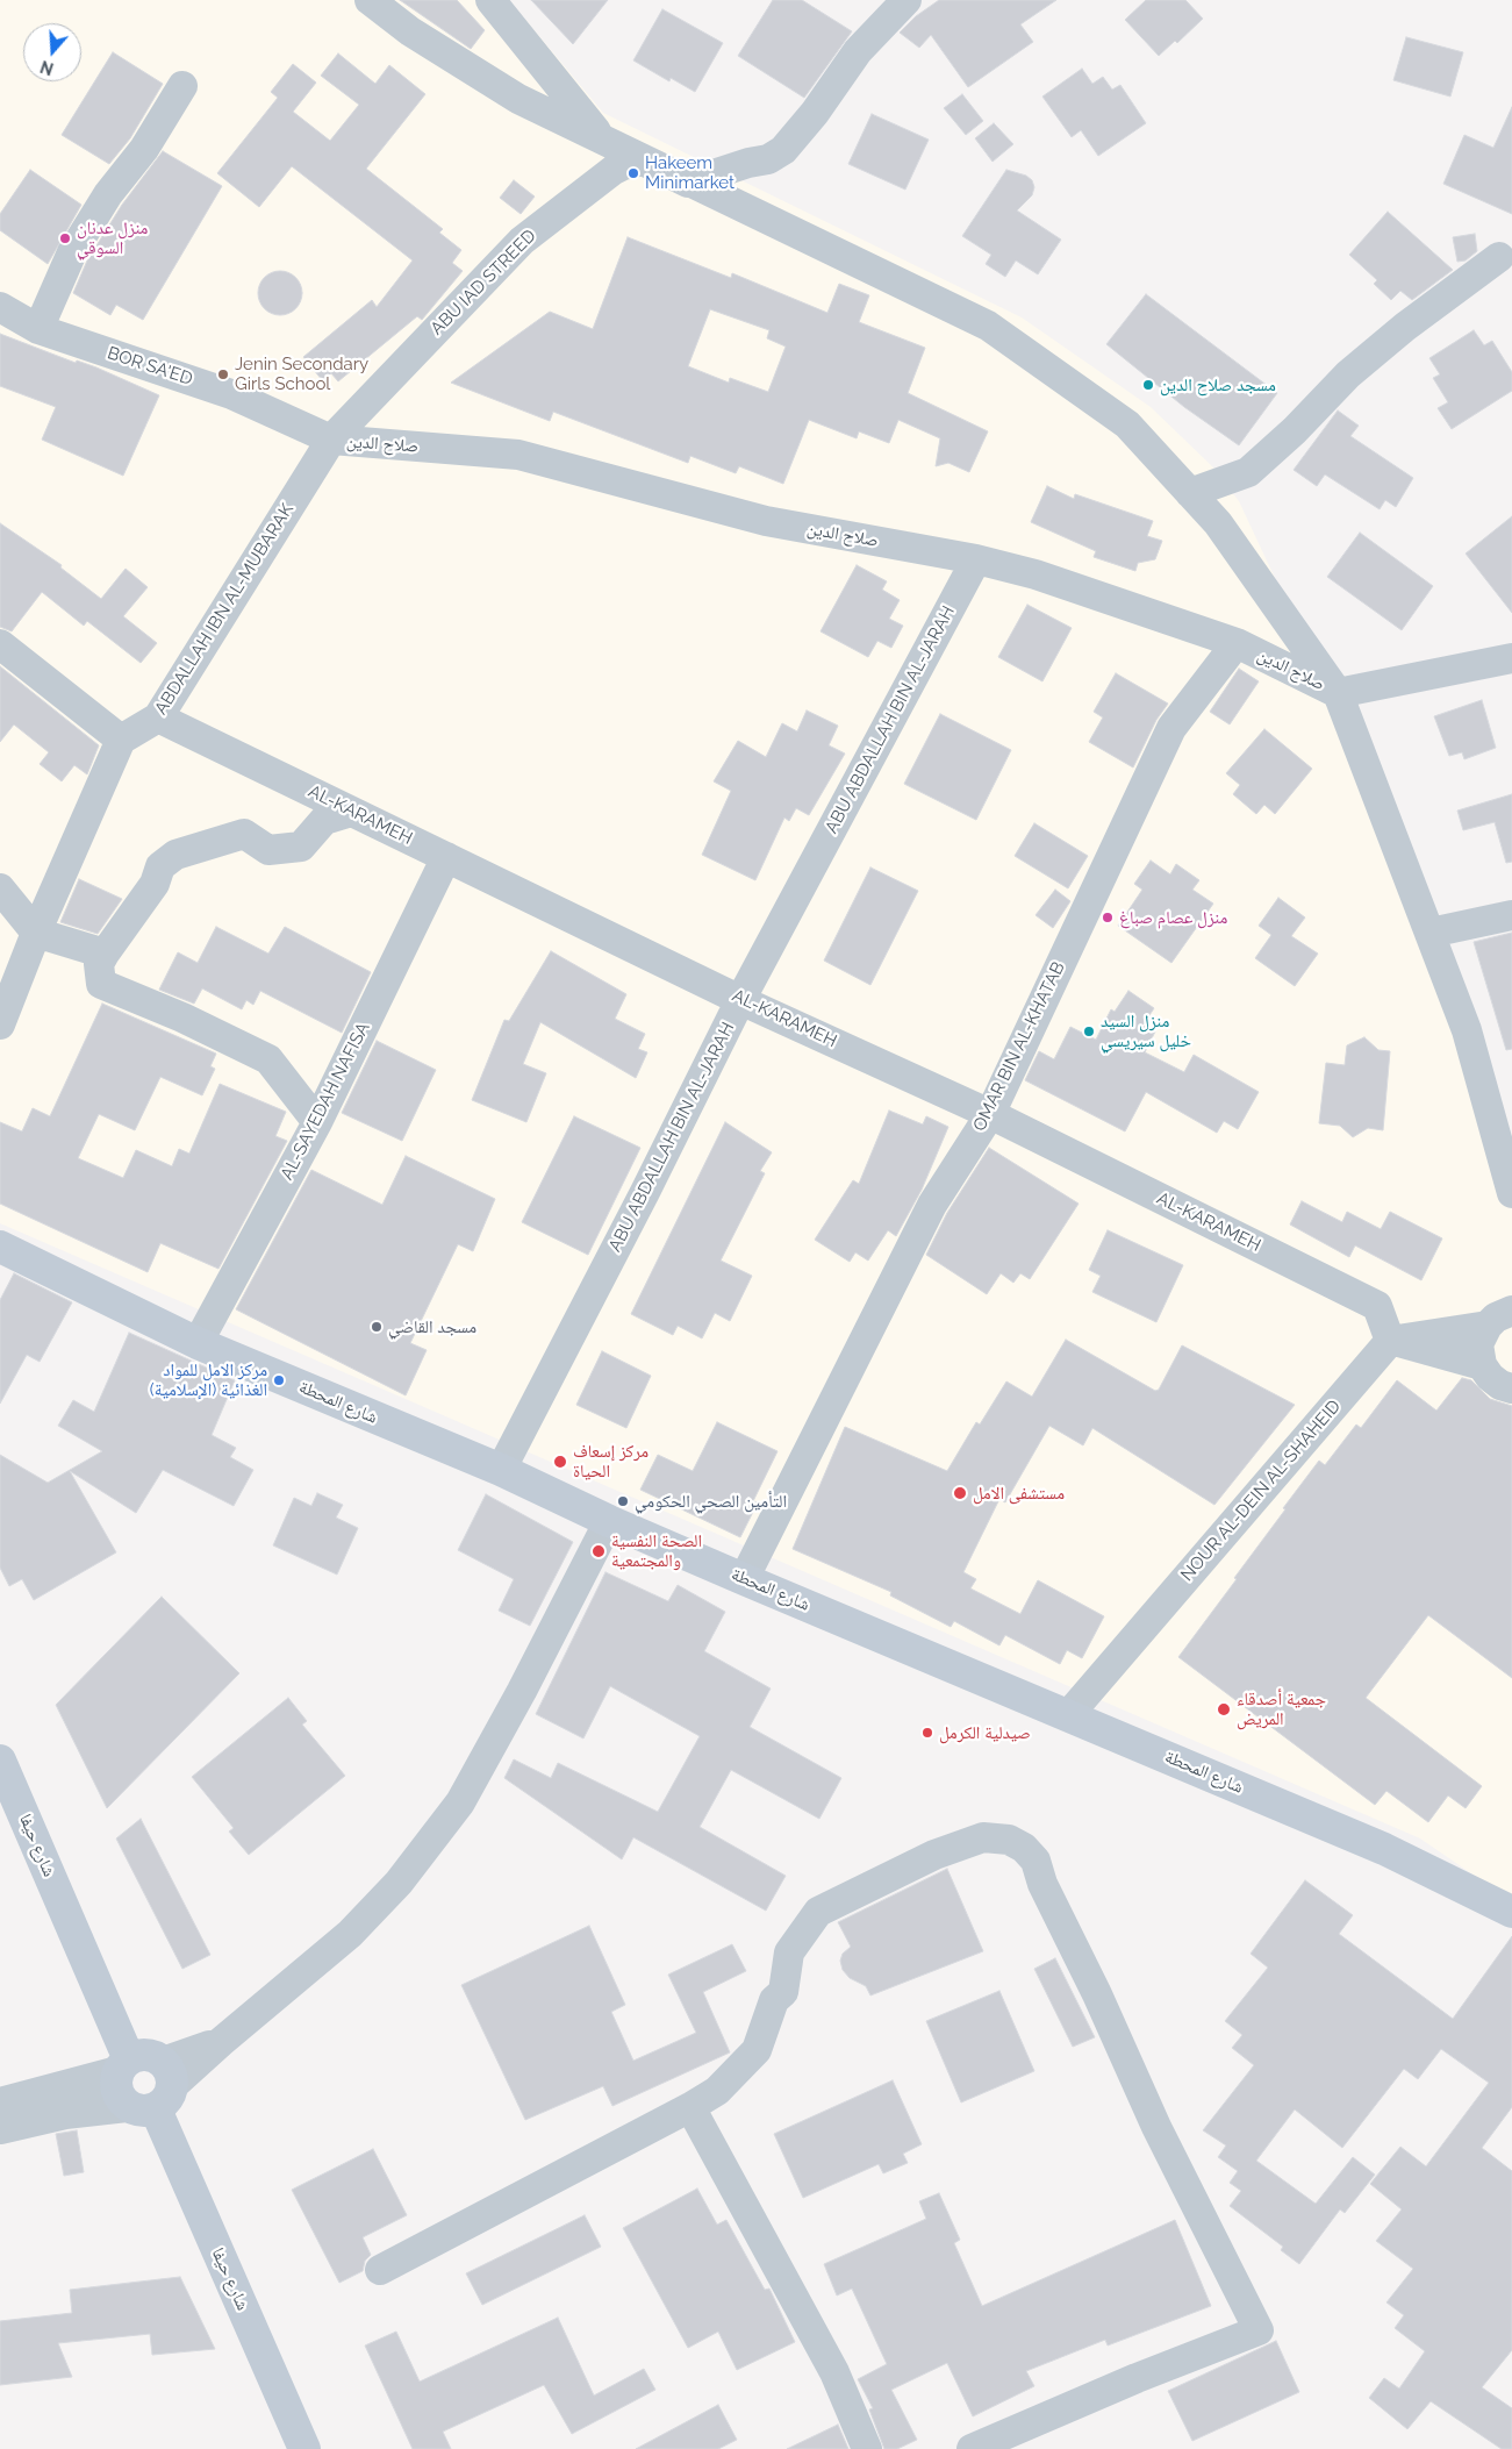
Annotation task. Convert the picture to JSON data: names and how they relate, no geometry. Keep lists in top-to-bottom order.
{
  "streets": {
    "main road": ["شارع المحطة", "شارع حيفا"],
    "street": [
      "ABU IAD STREED",
      "BOR SA'ED",
      "صلاح الدين",
      "ABDALLAH IBN AL-MUBARAK",
      "ABU ABDALLAH BIN AL-JARAH",
      "AL-KARAMEH",
      "OMAR BIN AL-KHATAB",
      "AL-SAYEDAH NAFISA",
      "NOUR AL-DEIN AL-SHAHEID"
    ]
  },
  "crossings": [
    ["ABU IAD STREED", "BOR SA'ED"],
    ["ABU IAD STREED", "صلاح الدين"],
    ["ABU IAD STREED", "ABDALLAH IBN AL-MUBARAK"],
    ["BOR SA'ED", "صلاح الدين"],
    ["BOR SA'ED", "ABDALLAH IBN AL-MUBARAK"],
    ["صلاح الدين", "ABDALLAH IBN AL-MUBARAK"],
    ["صلاح الدين", "ABU ABDALLAH BIN AL-JARAH"],
    ["صلاح الدين", "OMAR BIN AL-KHATAB"],
    ["ABDALLAH IBN AL-MUBARAK", "AL-KARAMEH"],
    ["ABU ABDALLAH BIN AL-JARAH", "AL-KARAMEH"],
    ["ABU ABDALLAH BIN AL-JARAH", "شارع المحطة"],
    ["AL-KARAMEH", "OMAR BIN AL-KHATAB"],
    ["AL-KARAMEH", "AL-SAYEDAH NAFISA"],
    ["AL-KARAMEH", "NOUR AL-DEIN AL-SHAHEID"],
    ["OMAR BIN AL-KHATAB", "شارع المحطة"],
    ["AL-SAYEDAH NAFISA", "شارع المحطة"],
    ["شارع المحطة", "NOUR AL-DEIN AL-SHAHEID"]
  ],
  "places": [
    "Hakeem Minimarket",
    "منزل عدنان السوقي",
    "Jenin Secondary Girls School",
    "مسجد صلاح الدين",
    "منزل عصام صباغ",
    "منزل السيد خليل سيريسي",
    "مسجد القاضي",
    "مركز الامل للمواد الغذائية (الإسلامية)",
    "مركز إسعاف الحياة",
    "مستشفى الامل",
    "التأمين الصحي الحكومي",
    "الصحة النفسية والمجتمعية",
    "جمعية أصدقاء المريض",
    "صيدلية الكرمل"
  ],
  "north": "bottom"
}
